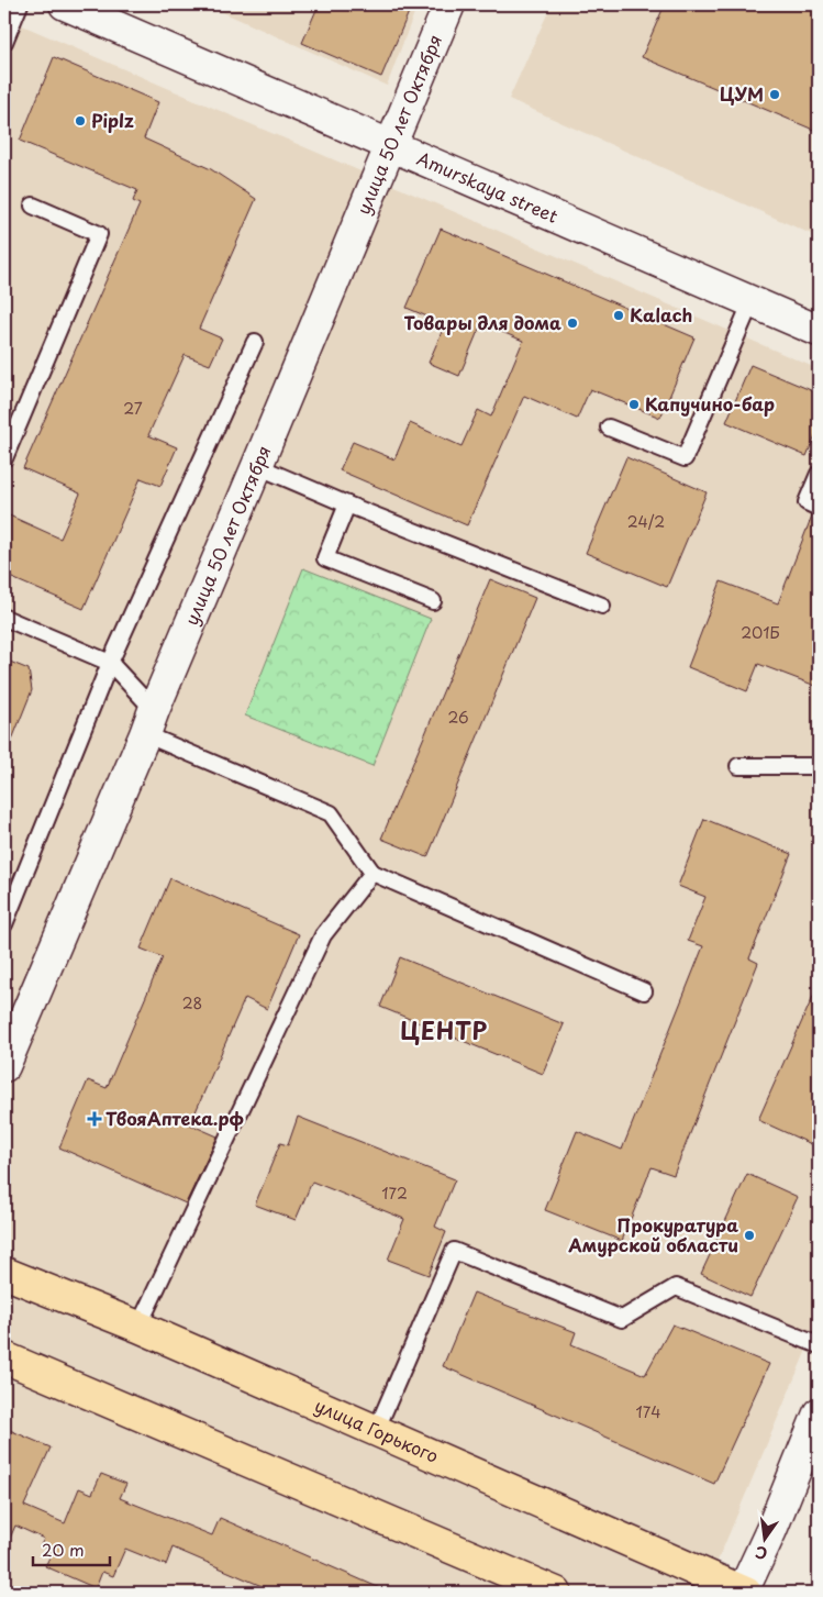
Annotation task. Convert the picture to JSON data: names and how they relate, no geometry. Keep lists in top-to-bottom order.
{
  "streets": {
    "main road": ["улица 50 лет Октября", "Amurskaya street", "улица Горького"]
  },
  "crossings": [
    ["улица 50 лет Октября", "Amurskaya street"]
  ],
  "districts": ["ЦЕНТР"],
  "places": {
    "other": [
      "ЦУМ",
      "Piplz",
      "Kalach",
      "Товары для дома",
      "Капучино-бар",
      "Прокуратура Амурской области"
    ],
    "health": ["ТвояАптека.рф"]
  },
  "house_numbers": [
    "27",
    "24/2",
    "201Б",
    "26",
    "28",
    "172",
    "174"
  ],
  "scale_bar": "20 m",
  "north": "bottom"
}
